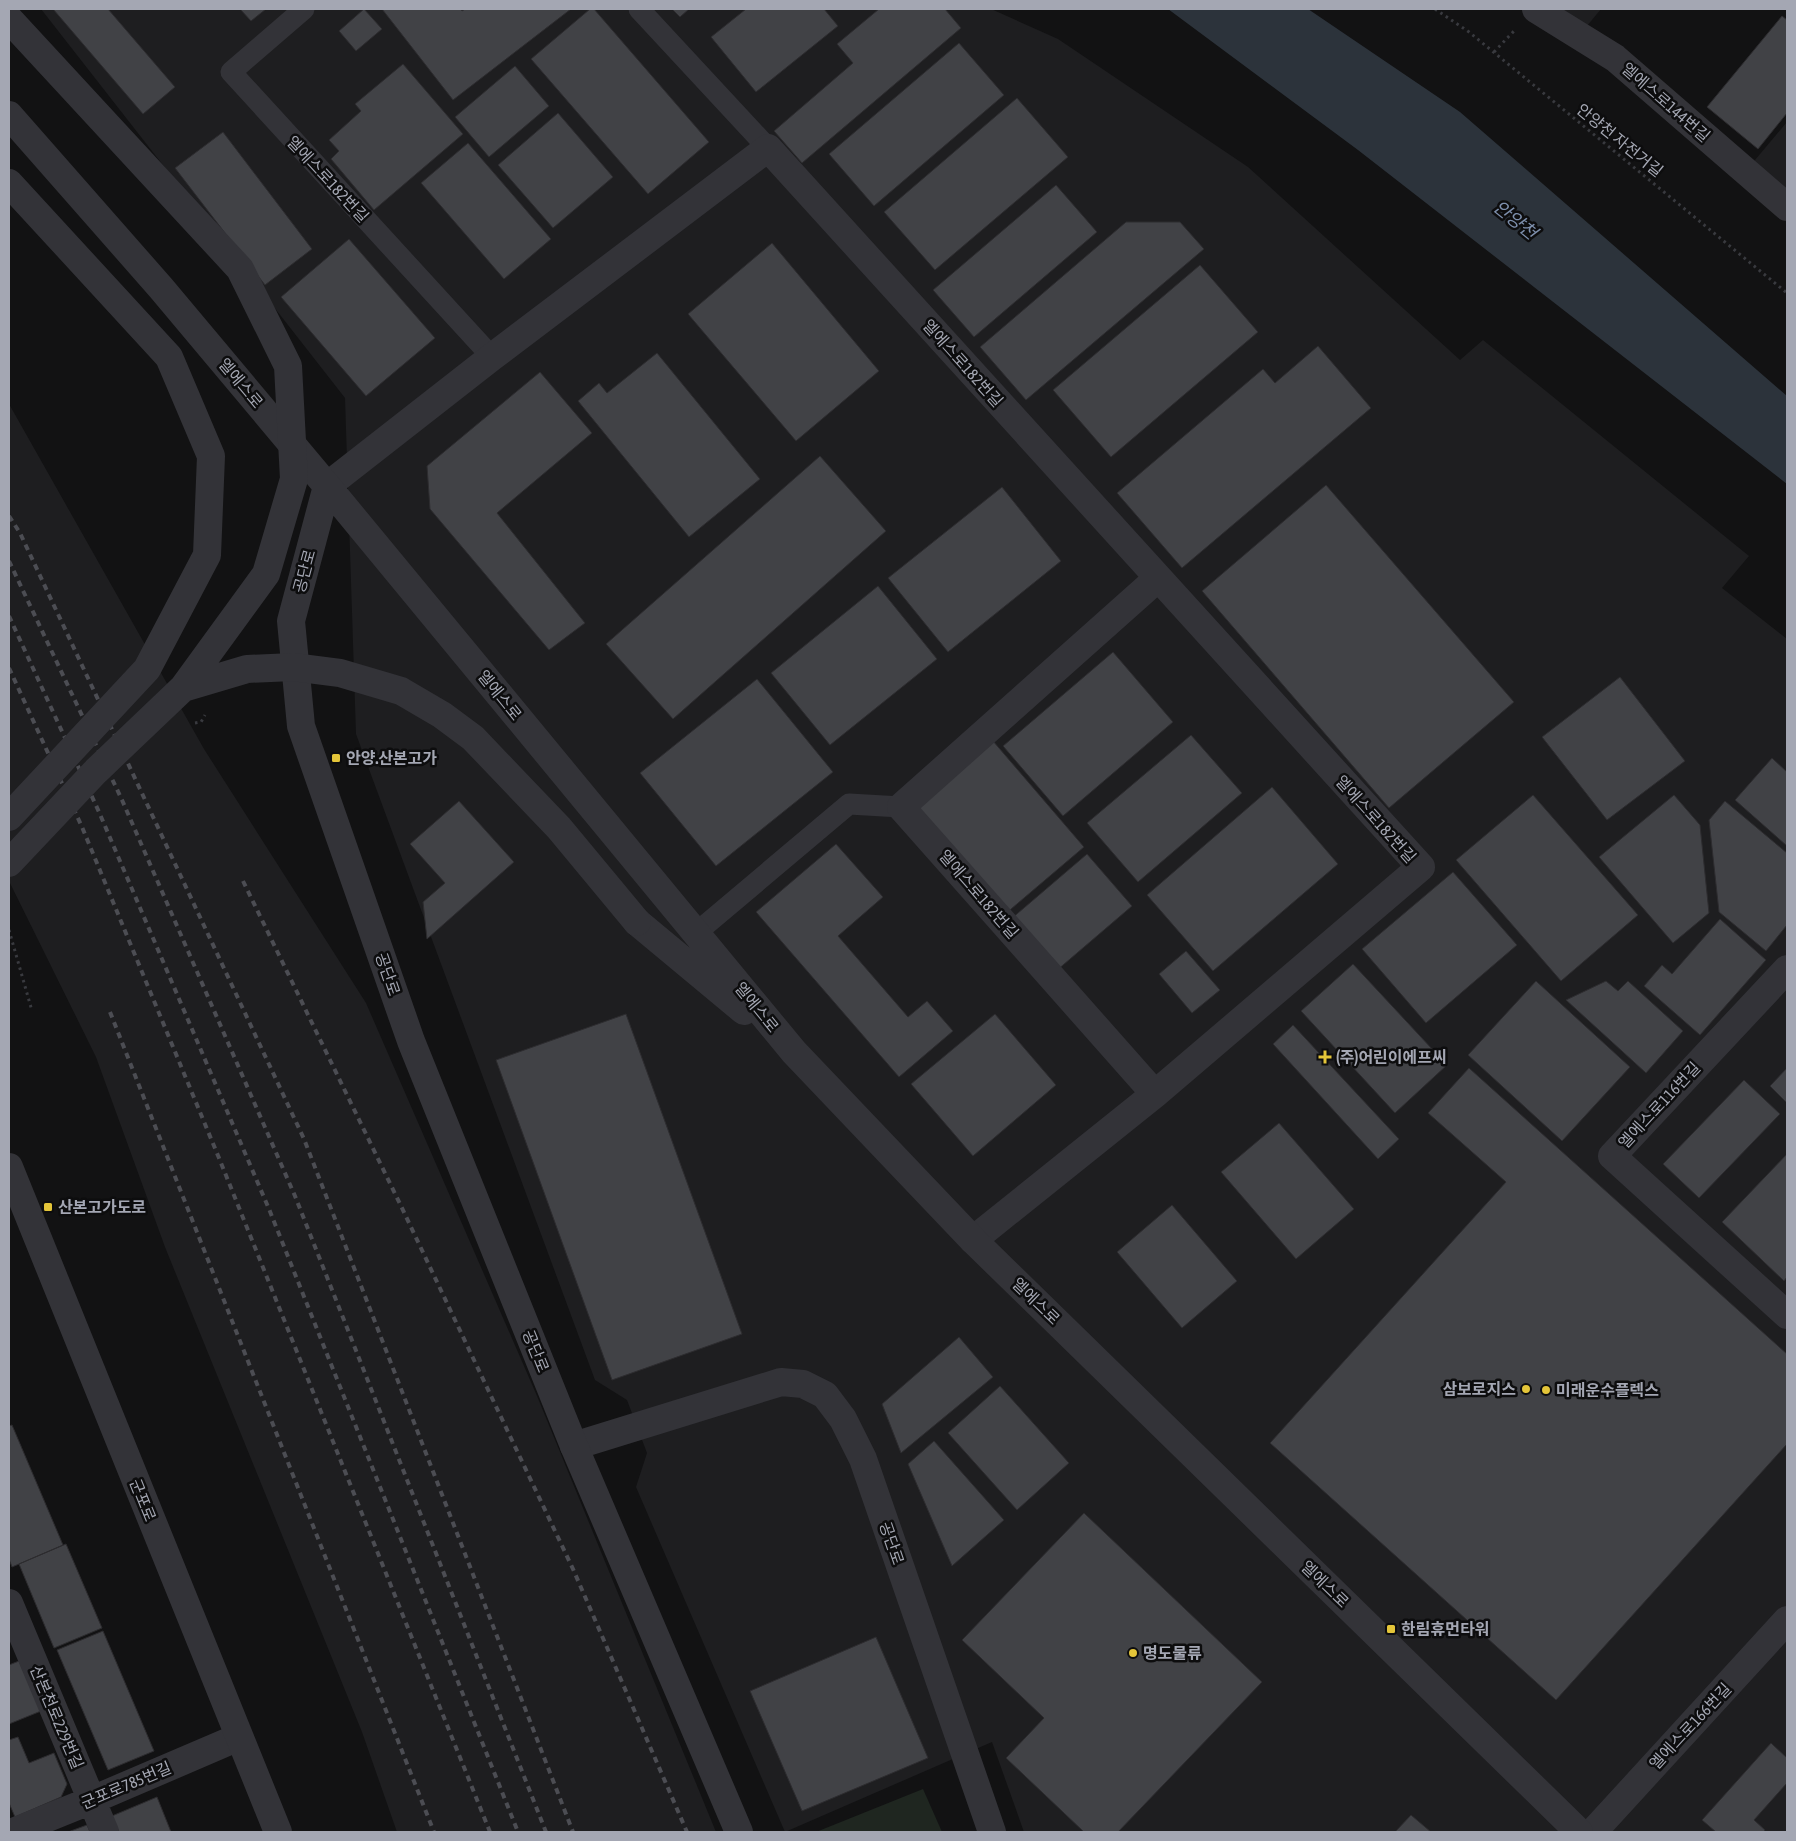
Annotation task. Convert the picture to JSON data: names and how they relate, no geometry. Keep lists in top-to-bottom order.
{
  "streets": {
    "street": [
      "엘에스로144번길",
      "엘에스로182번길",
      "엘에스로",
      "공단로",
      "엘에스로116번길",
      "군포로",
      "산본천로229번길",
      "엘에스로166번길",
      "군포로785번길"
    ],
    "path": ["안양천 자전거길"]
  },
  "crossings": [
    ["엘에스로182번길", "엘에스로"],
    ["엘에스로", "공단로"],
    ["군포로", "군포로785번길"],
    ["산본천로229번길", "군포로785번길"]
  ],
  "water": ["안양천"],
  "places": {
    "transit": ["안양.산본고가", "산본고가도로", "한림휴먼타워"],
    "health": ["(주)어린이에프씨"],
    "other": ["삼보로지스", "미래운수플렉스", "명도물류"]
  }
}
